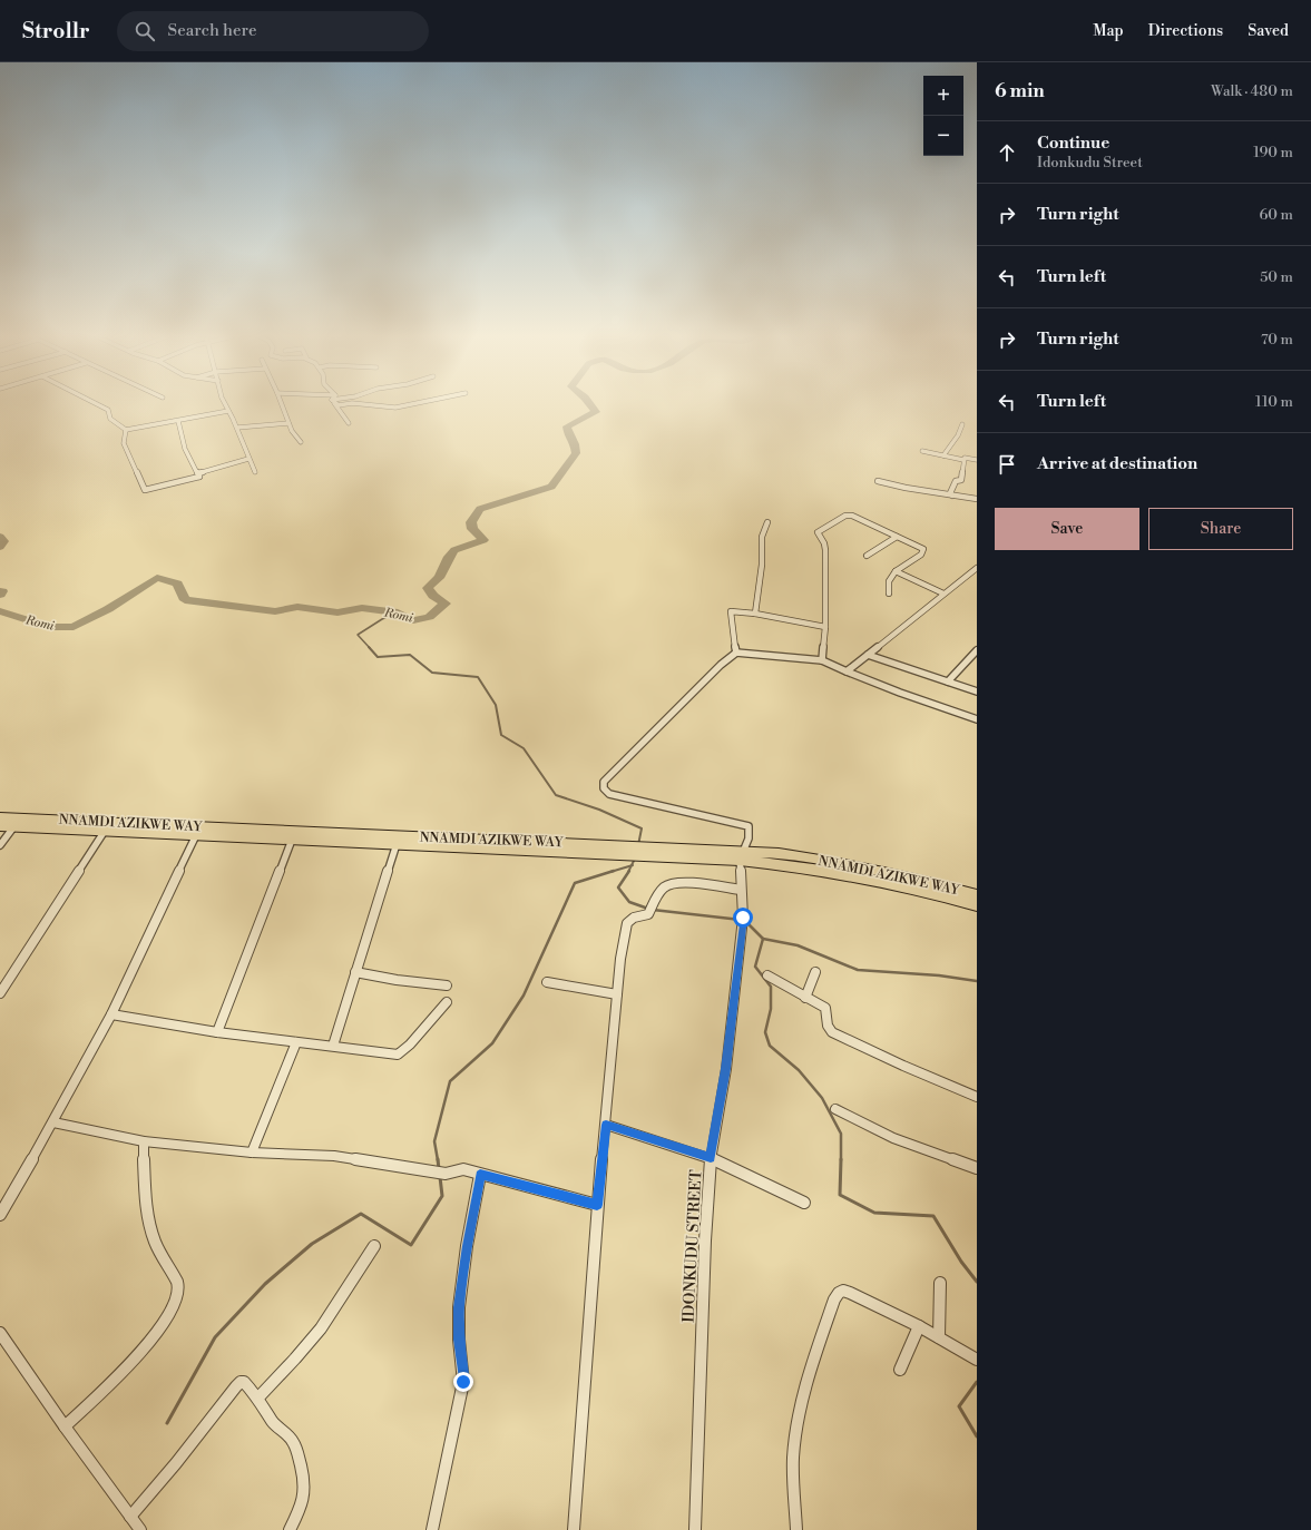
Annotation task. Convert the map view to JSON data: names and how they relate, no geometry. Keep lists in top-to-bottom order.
{
  "streets": {
    "highway": ["NNAMDI AZIKWE WAY"],
    "street": ["IDONKUDU STREET"]
  },
  "crossings": [
    ["NNAMDI AZIKWE WAY", "IDONKUDU STREET"]
  ],
  "water": ["Romi"],
  "page": {
    "header": "Strollr",
    "search": "Search here",
    "nav": ["Map", "Directions", "Saved"],
    "heading": ["6 min", "Walk · 480 m"],
    "map_buttons": ["+", "−"],
    "list": [
      ["Continue", "Idonkudu Street", "190 m"],
      ["Turn right", "60 m"],
      ["Turn left", "50 m"],
      ["Turn right", "70 m"],
      ["Turn left", "110 m"],
      "Arrive at destination"
    ],
    "buttons": ["Save", "Share"]
  }
}
